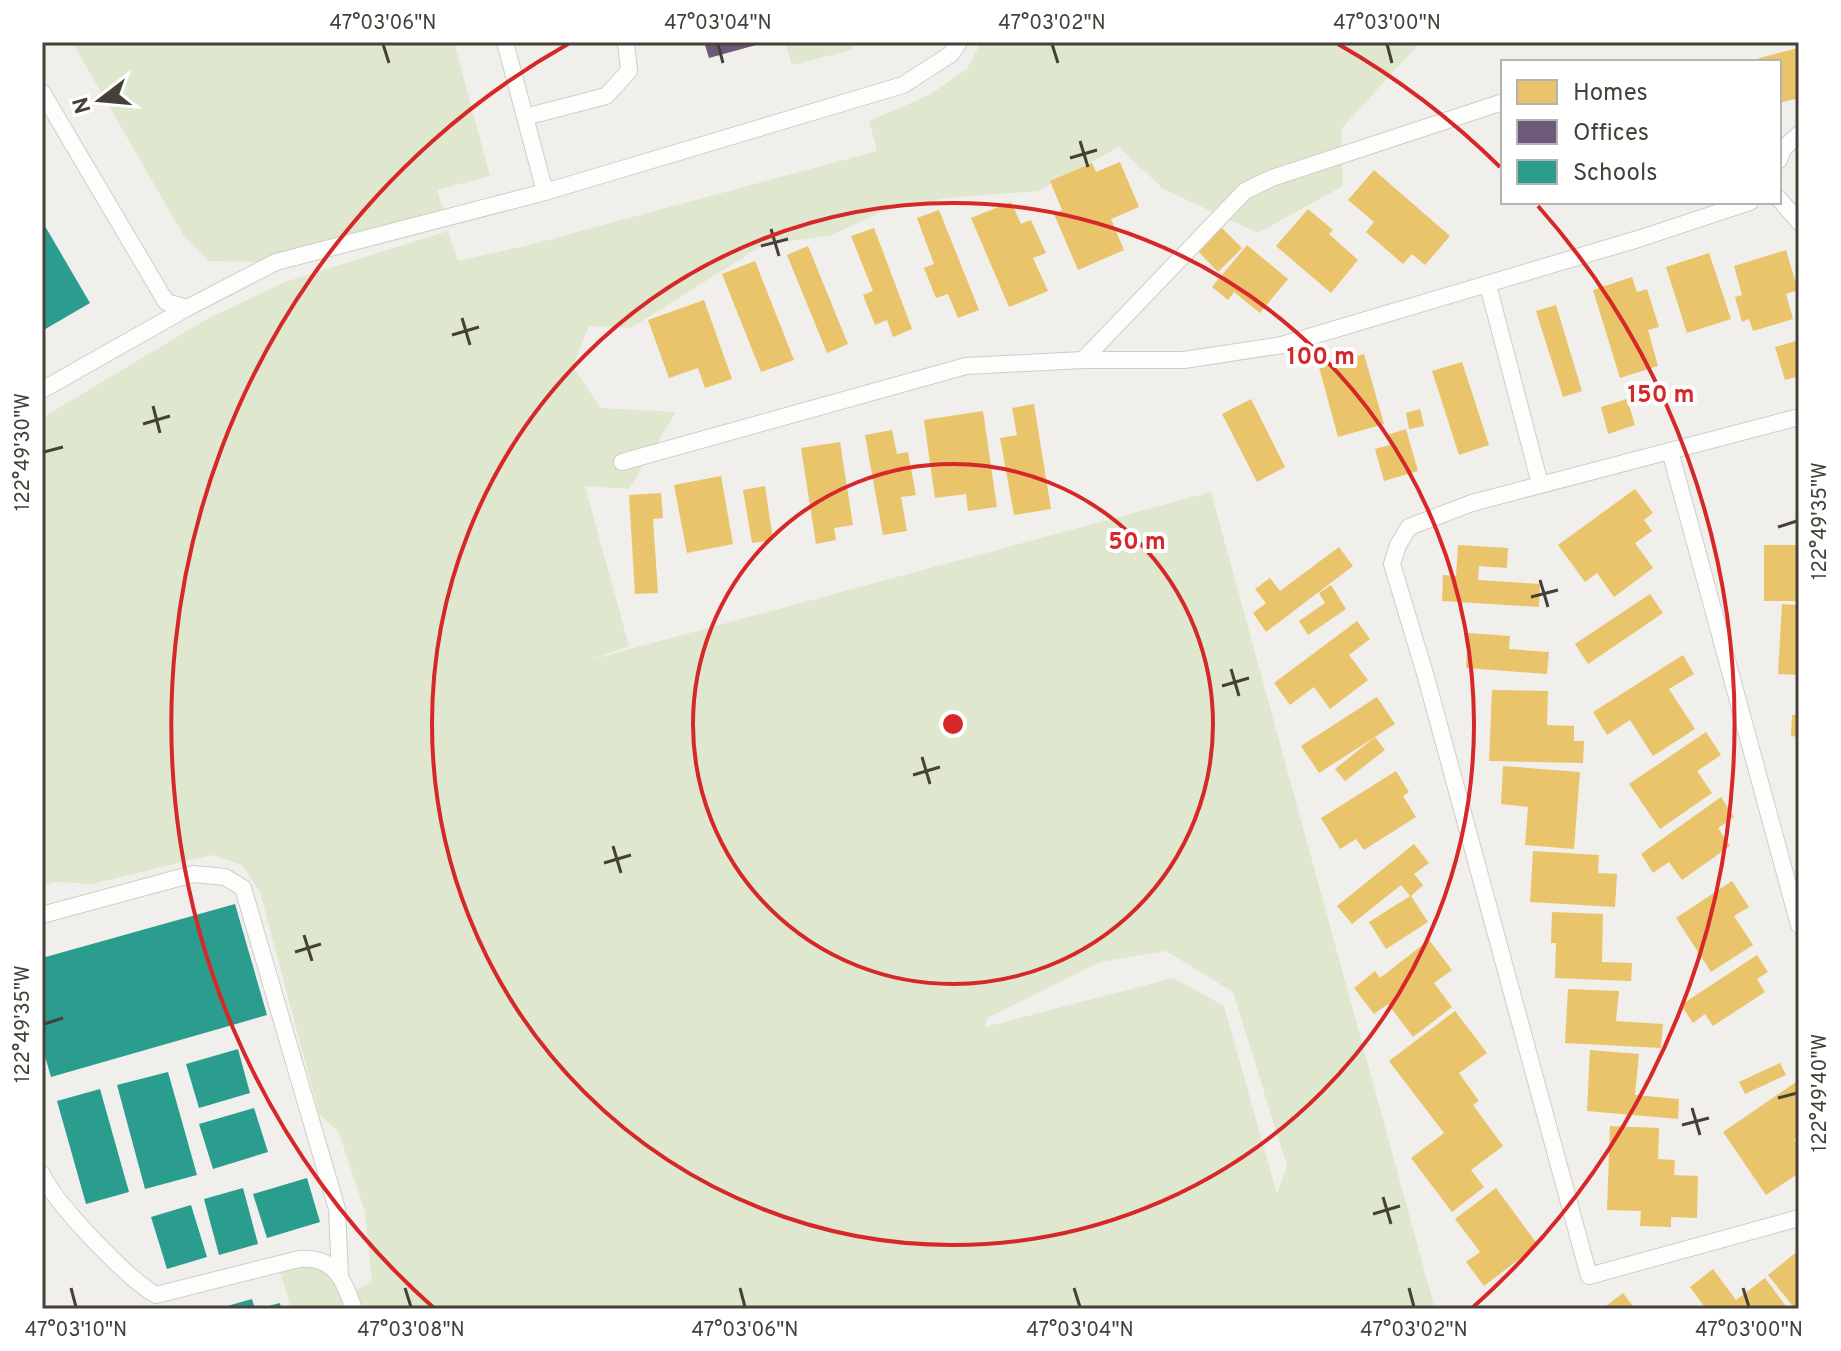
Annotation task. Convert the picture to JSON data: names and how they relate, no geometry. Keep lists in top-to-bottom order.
{
  "legend": ["Homes", "Offices", "Schools"],
  "north": "left",
  "coordinates": [
    "47°03'06\"N",
    "47°03'04\"N",
    "47°03'02\"N",
    "47°03'00\"N",
    "122°49'30\"W",
    "122°49'35\"W",
    "122°49'40\"W",
    "47°03'10\"N",
    "47°03'08\"N"
  ],
  "rings": ["100 m", "150 m", "50 m"]
}
